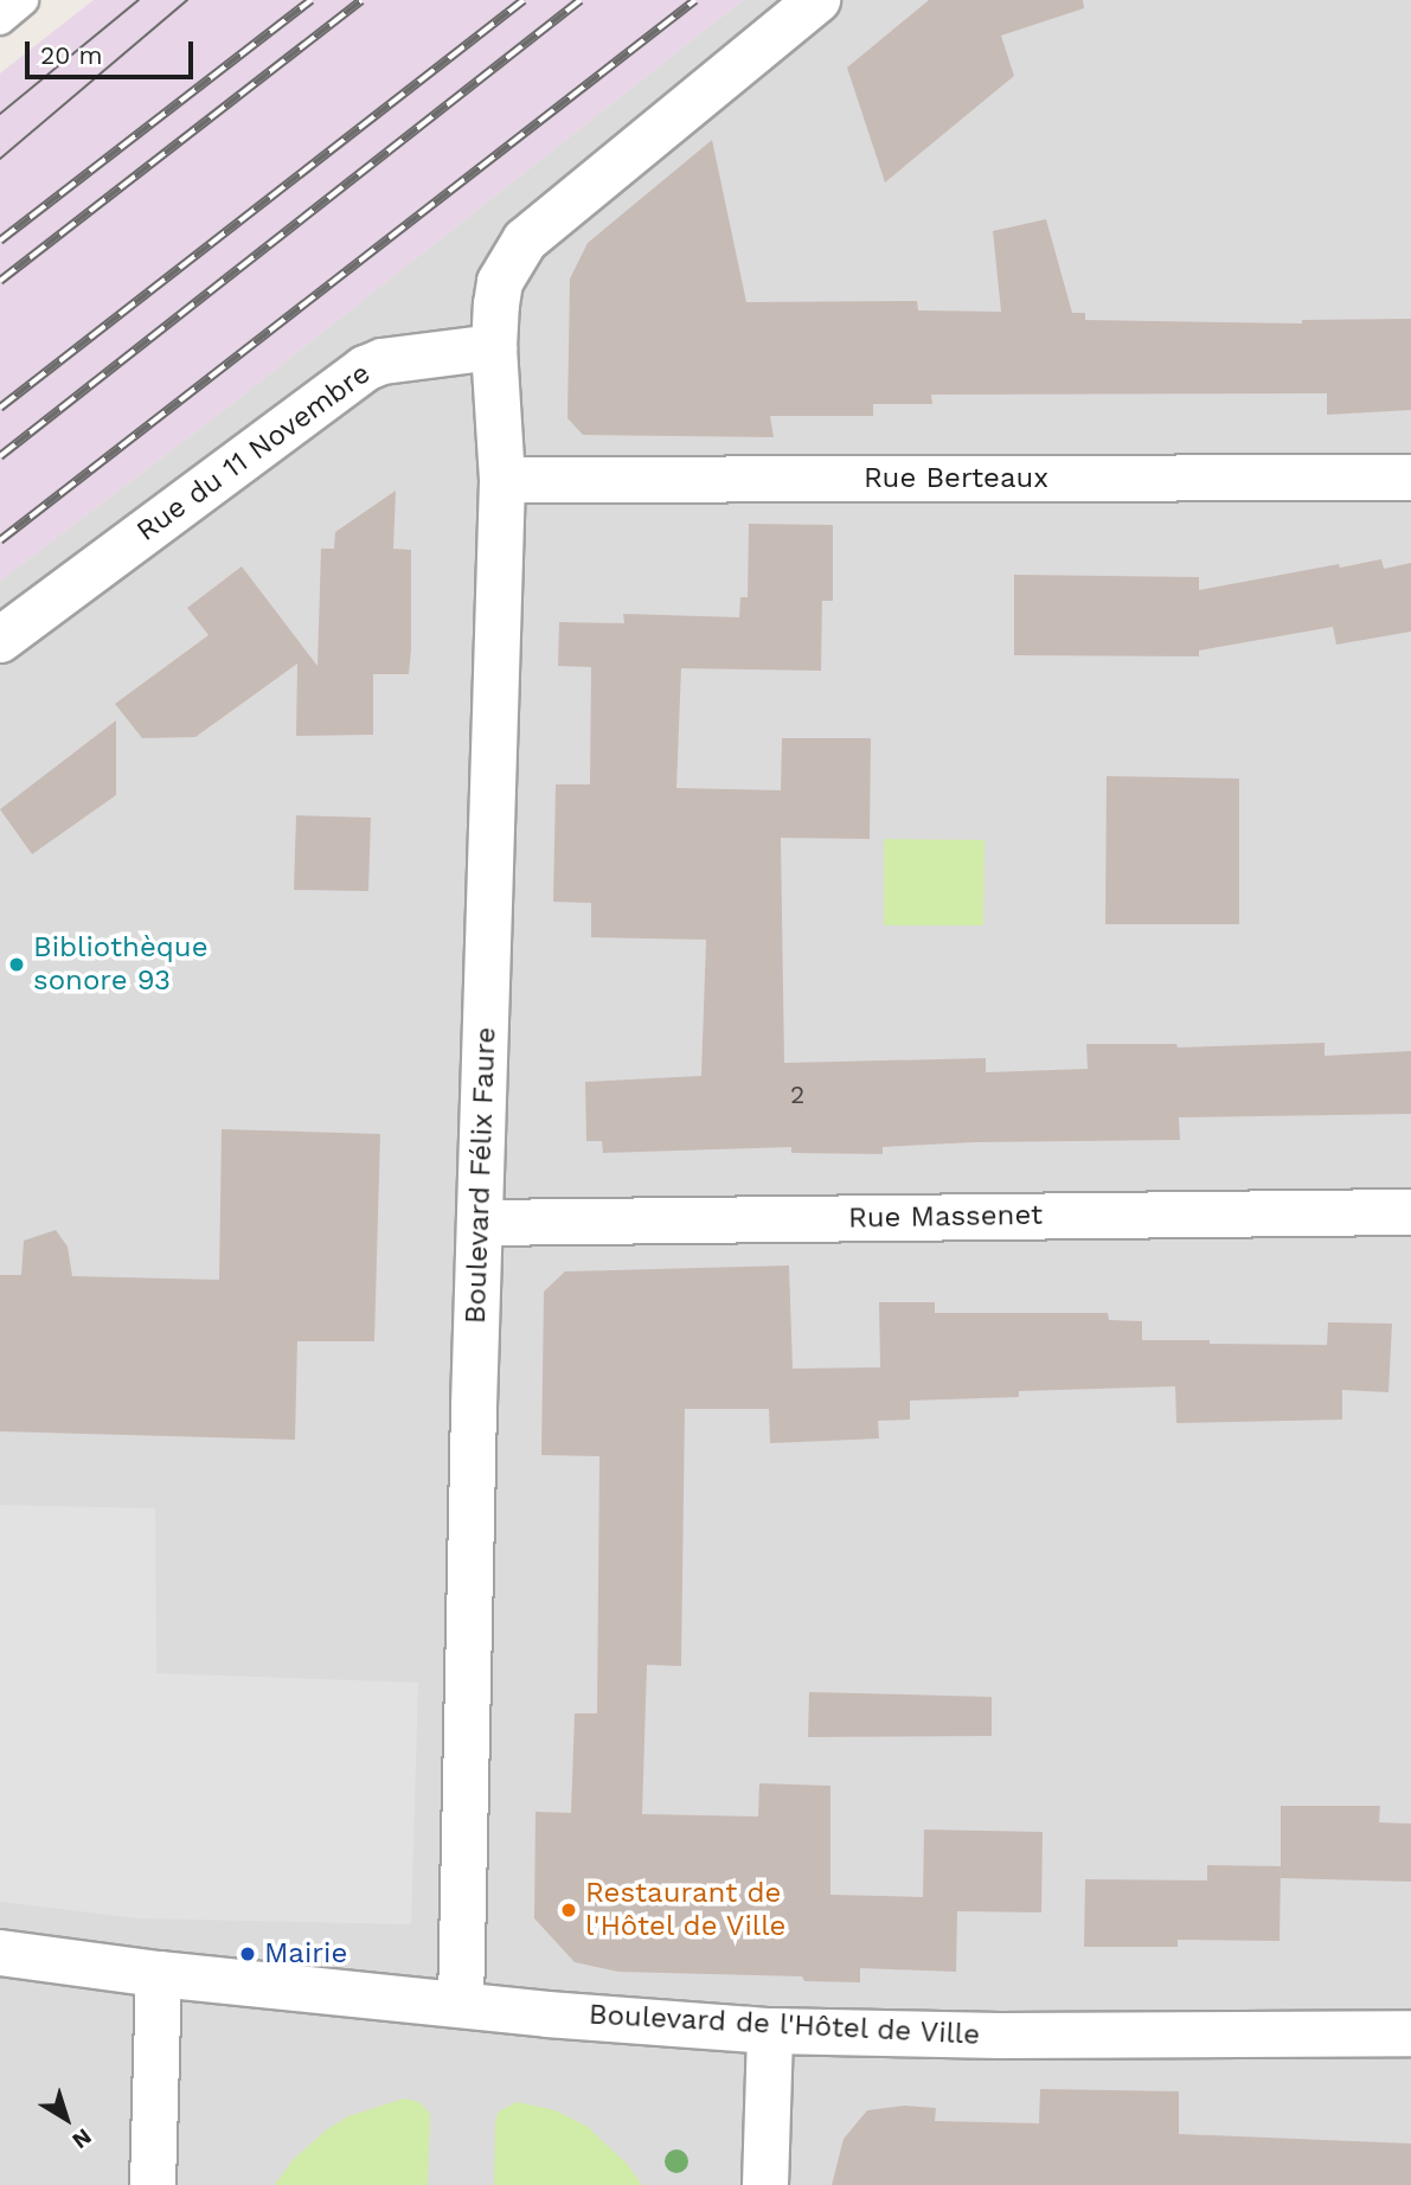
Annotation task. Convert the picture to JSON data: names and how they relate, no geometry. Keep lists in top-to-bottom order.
{
  "streets": {
    "street": [
      "Rue du 11 Novembre",
      "Rue Berteaux",
      "Boulevard Félix Faure",
      "Rue Massenet",
      "Boulevard de l'Hôtel de Ville"
    ]
  },
  "crossings": [
    ["Rue du 11 Novembre", "Boulevard Félix Faure"],
    ["Rue Berteaux", "Boulevard Félix Faure"],
    ["Boulevard Félix Faure", "Rue Massenet"],
    ["Boulevard Félix Faure", "Boulevard de l'Hôtel de Ville"]
  ],
  "places": ["Bibliothèque sonore 93", "Restaurant de l'Hôtel de Ville", "Mairie"],
  "house_numbers": ["2"],
  "scale_bar": "20 m",
  "north": "bottom right"
}
